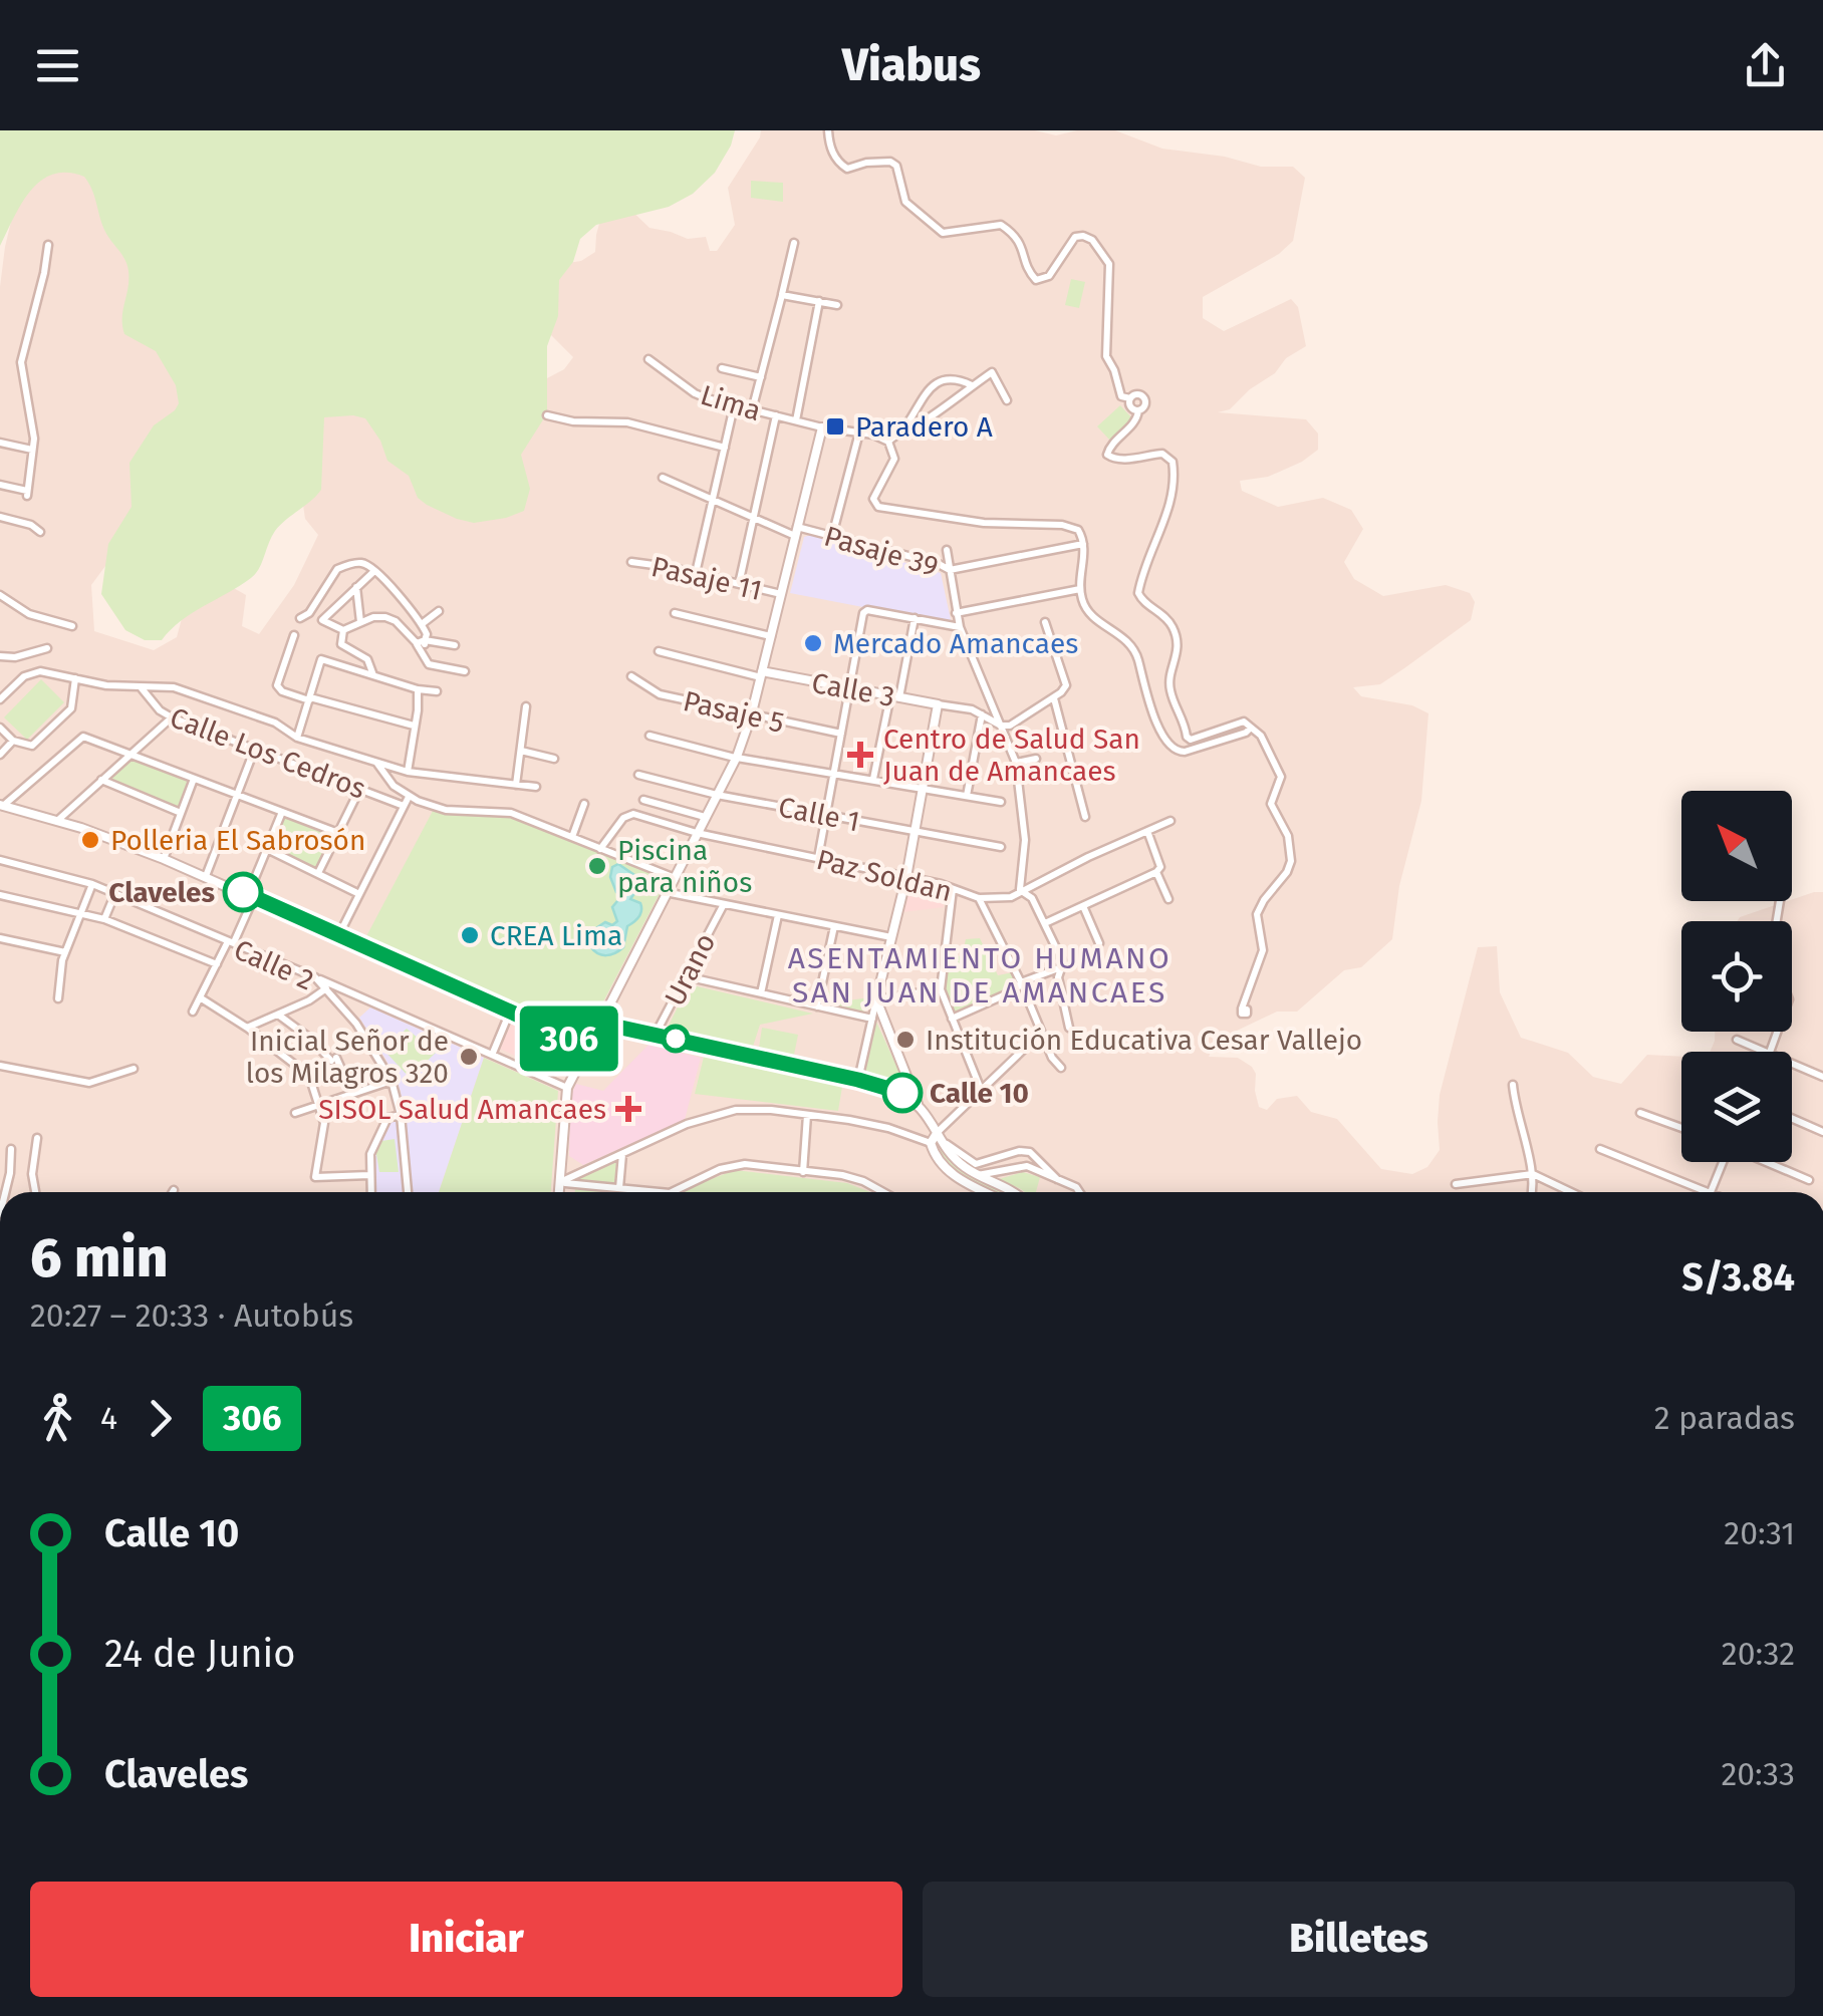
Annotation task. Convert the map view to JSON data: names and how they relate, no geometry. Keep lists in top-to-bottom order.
{
  "streets": {
    "street": [
      "Lima",
      "Pasaje 39",
      "Pasaje 11",
      "Calle 3",
      "Pasaje 5",
      "Calle Los Cedros",
      "Calle 1",
      "Paz Soldan",
      "Calle 2",
      "Urano"
    ]
  },
  "districts": ["ASENTAMIENTO HUMANO SAN JUAN DE AMANCAES"],
  "places": {
    "transit": ["Paradero A"],
    "other": [
      "Mercado Amancaes",
      "Polleria El Sabrosón",
      "Piscina para niños",
      "Claveles",
      "CREA Lima",
      "Institución Educativa Cesar Vallejo",
      "Inicial Señor de los Milagros 320",
      "Calle 10"
    ],
    "health": ["Centro de Salud San Juan de Amancaes", "SISOL Salud Amancaes"]
  },
  "lines": ["bus line 306"],
  "north": "top left",
  "page": {
    "header": "Viabus",
    "on_map": "306",
    "heading": ["6 min", "20:27 – 20:33 · Autobús", "S/3.84"],
    "legs": ["4", "306", "2 paradas"],
    "list": [
      {
        "name": "Calle 10",
        "value": "20:31"
      },
      {
        "name": "24 de Junio",
        "value": "20:32"
      },
      {
        "name": "Claveles",
        "value": "20:33"
      }
    ],
    "buttons": ["Iniciar", "Billetes"]
  }
}
